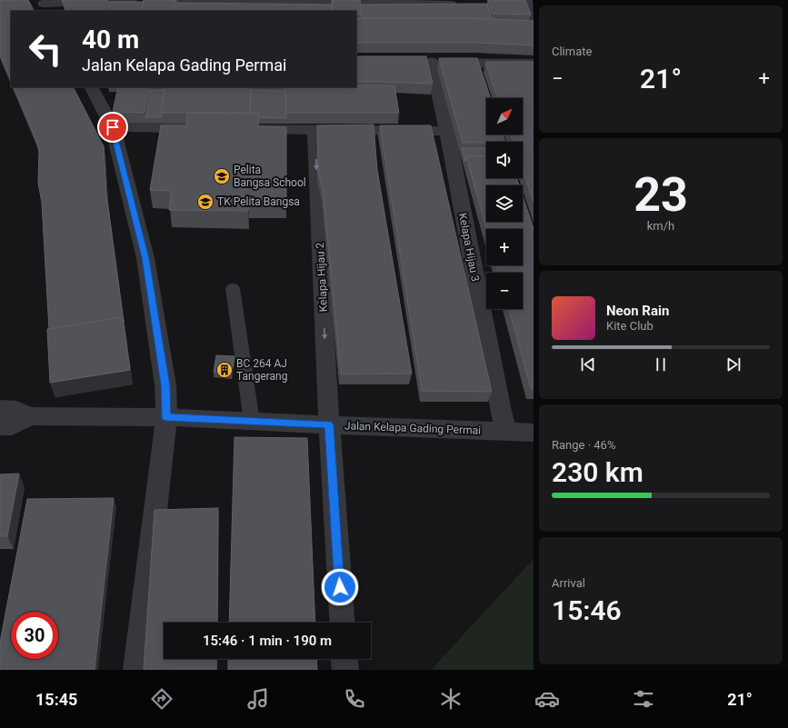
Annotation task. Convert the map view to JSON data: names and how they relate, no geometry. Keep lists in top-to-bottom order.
{
  "streets": {
    "street": ["Kelapa Hijau 3", "Kelapa Hijau 2", "Jalan Kelapa Gading Permai"]
  },
  "crossings": [
    ["Kelapa Hijau 3", "Jalan Kelapa Gading Permai"],
    ["Kelapa Hijau 2", "Jalan Kelapa Gading Permai"]
  ],
  "places": {
    "school or university": ["Pelita Bangsa School", "TK Pelita Bangsa"],
    "building": ["BC 264 AJ Tangerang"]
  },
  "north": "top right",
  "page": {
    "tile": [
      "Climate",
      ["23", "km/h"],
      ["Range · 46%", "230 km"],
      ["Arrival", "15:46"]
    ],
    "turn": ["40 m", "Jalan Kelapa Gading Permai"],
    "heat": ["−", "21°", "+"],
    "map_buttons": ["+", "−"],
    "song": ["Neon Rain", "Kite Club"],
    "limit": "30",
    "trip": "15:46 · 1 min · 190 m",
    "tabs": ["15:45", "21°"]
  }
}
